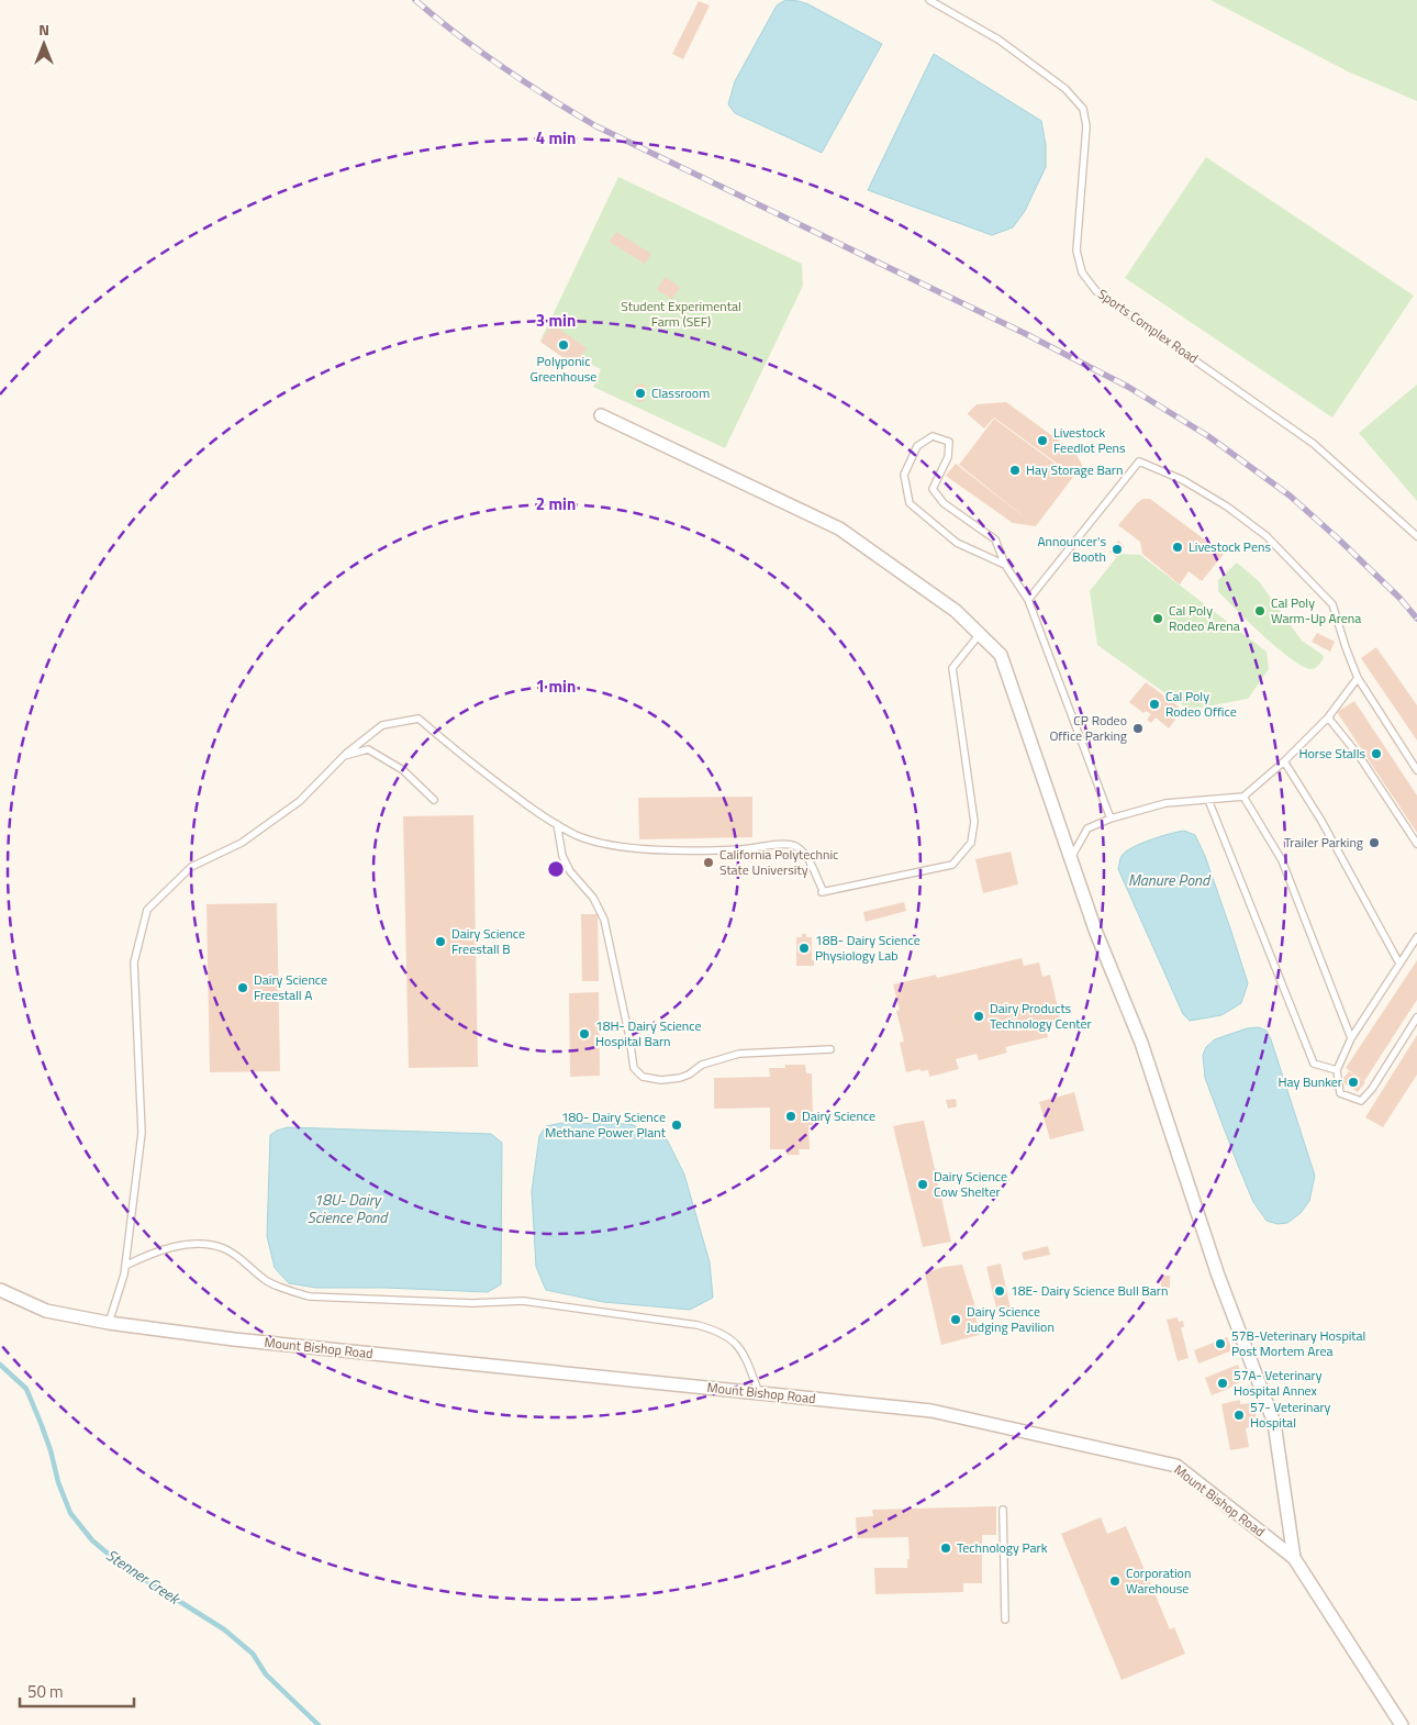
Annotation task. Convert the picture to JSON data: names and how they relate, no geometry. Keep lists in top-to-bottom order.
{
  "streets": {
    "street": ["Mount Bishop Road"],
    "lane": ["Sports Complex Road"]
  },
  "water": ["Manure Pond", "18U- Dairy Science Pond", "Stenner Creek"],
  "parks": ["Student Experimental Farm (SEF)"],
  "places": [
    "Polyponic Greenhouse",
    "Classroom",
    "Livestock Feedlot Pens",
    "Hay Storage Barn",
    "Livestock Pens",
    "Announcer's Booth",
    "Cal Poly Warm-Up Arena",
    "Cal Poly Rodeo Arena",
    "Cal Poly Rodeo Office",
    "CP Rodeo Office Parking",
    "Horse Stalls",
    "Trailer Parking",
    "California Polytechnic State University",
    "Dairy Science Freestall B",
    "18B- Dairy Science Physiology Lab",
    "Dairy Science Freestall A",
    "Dairy Products Technology Center",
    "18H- Dairy Science Hospital Barn",
    "Hay Bunker",
    "Dairy Science",
    "180- Dairy Science Methane Power Plant",
    "Dairy Science Cow Shelter",
    "18E- Dairy Science Bull Barn",
    "Dairy Science Judging Pavilion",
    "57B-Veterinary Hospital Post Mortem Area",
    "57A- Veterinary Hospital Annex",
    "57- Veterinary Hospital",
    "Technology Park",
    "Corporation Warehouse"
  ],
  "scale_bar": "50 m",
  "north": "top",
  "rings": [
    "4 min",
    "3 min",
    "2 min",
    "1 min"
  ]
}
